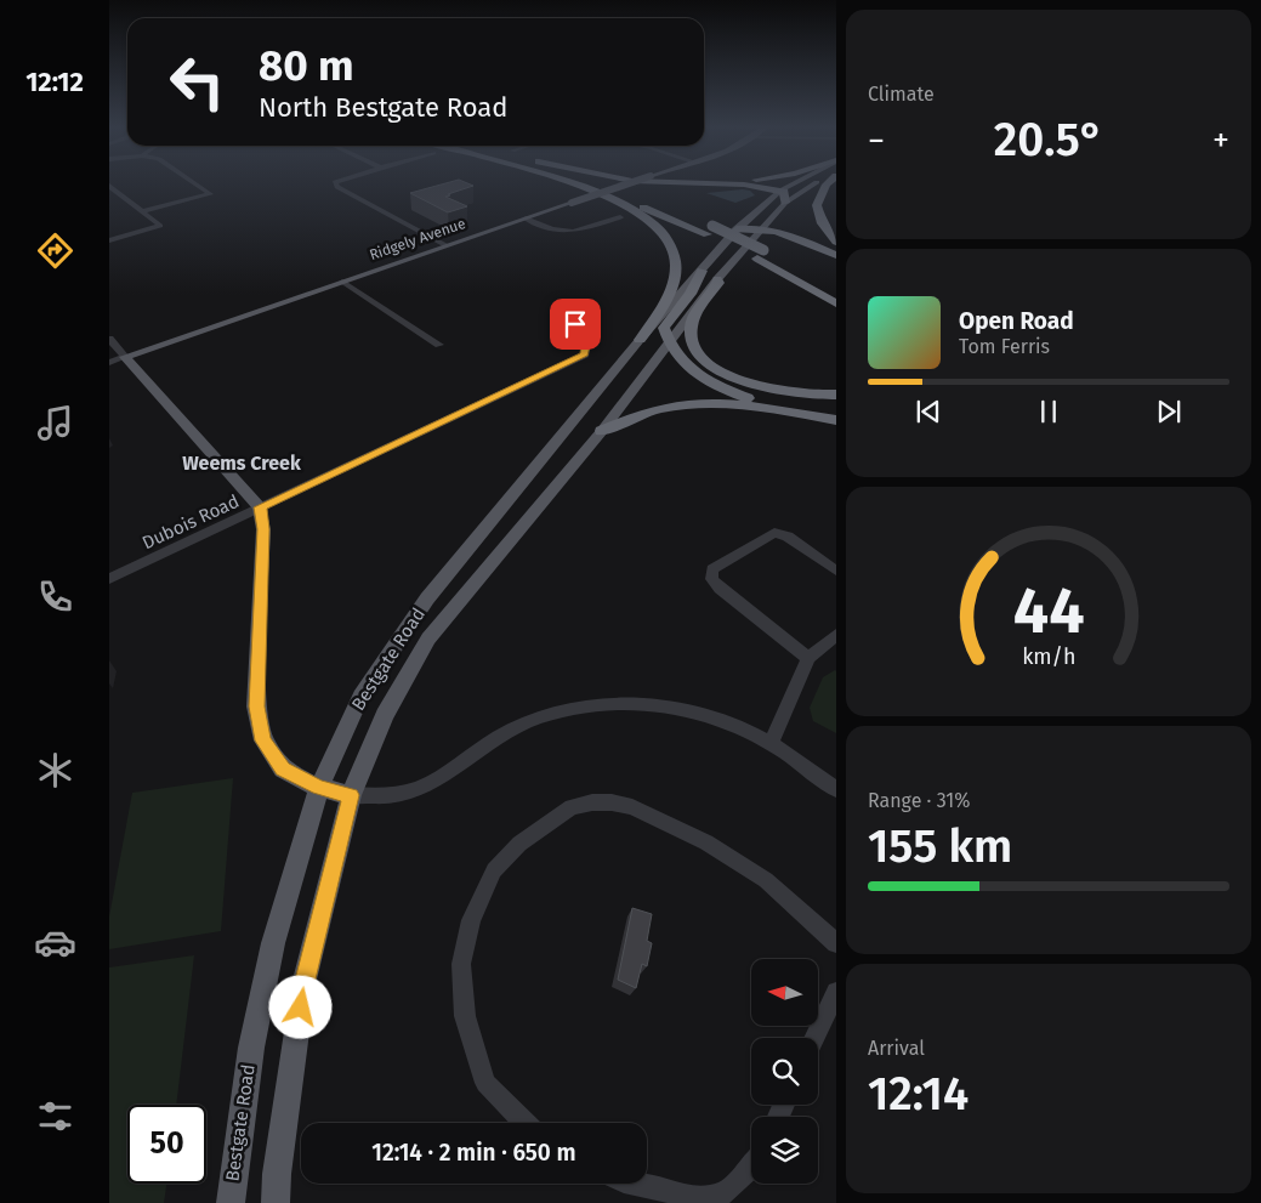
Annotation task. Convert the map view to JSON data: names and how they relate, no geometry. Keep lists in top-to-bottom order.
{
  "streets": {
    "main road": ["Ridgely Avenue", "Bestgate Road"],
    "street": ["Dubois Road"]
  },
  "districts": ["Weems Creek"],
  "north": "left",
  "page": {
    "tabs": "12:12",
    "tile": [
      "Climate",
      ["Range · 31%", "155 km"],
      ["Arrival", "12:14"]
    ],
    "turn": ["80 m", "North Bestgate Road"],
    "heat": ["−", "20.5°", "+"],
    "song": ["Open Road", "Tom Ferris"],
    "limit": "50",
    "trip": "12:14 · 2 min · 650 m",
    "gauge": ["44", "km/h"]
  }
}
